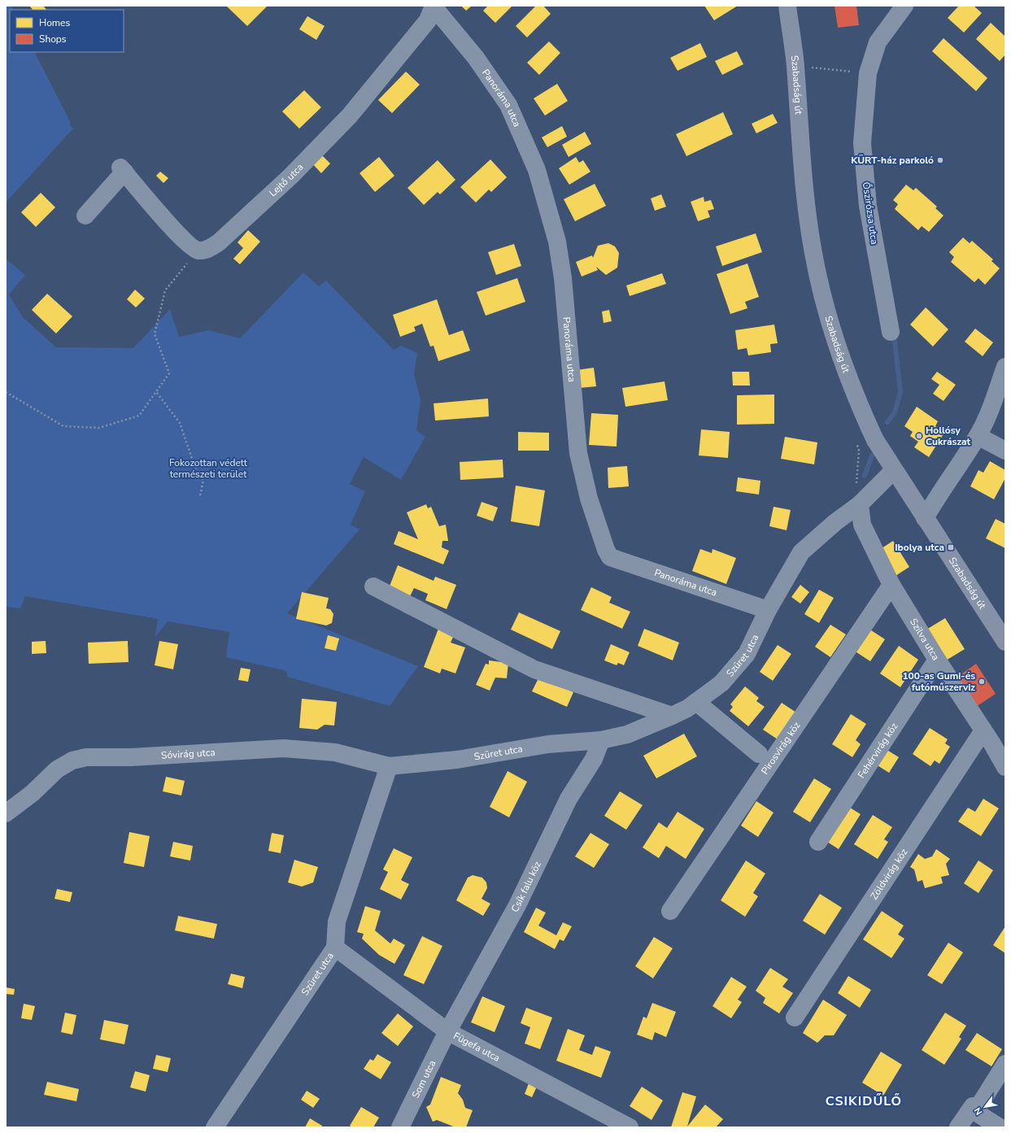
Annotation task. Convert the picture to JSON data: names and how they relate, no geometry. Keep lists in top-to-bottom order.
{
  "streets": {
    "main road": ["Szabadság út"],
    "street": [
      "Panoráma utca",
      "Lejtő utca",
      "Őszirózsa utca",
      "Szilva utca",
      "Szüret utca",
      "Pirosvirág köz",
      "Fehérvirág köz",
      "Sóvirág utca",
      "Zöldvirág köz",
      "Csík falu köz",
      "Fügefa utca",
      "Som utca"
    ]
  },
  "crossings": [
    ["Szabadság út", "Szüret utca"],
    ["Panoráma utca", "Lejtő utca"],
    ["Panoráma utca", "Szüret utca"],
    ["Szilva utca", "Szüret utca"],
    ["Szilva utca", "Pirosvirág köz"],
    ["Szilva utca", "Fehérvirág köz"],
    ["Szilva utca", "Zöldvirág köz"],
    ["Szüret utca", "Sóvirág utca"],
    ["Szüret utca", "Csík falu köz"],
    ["Szüret utca", "Fügefa utca"],
    ["Csík falu köz", "Fügefa utca"],
    ["Csík falu köz", "Som utca"],
    ["Fügefa utca", "Som utca"]
  ],
  "districts": ["CSIKIDŰLŐ"],
  "parks": ["Fokozottan védett természeti terület"],
  "places": {
    "other": ["KÜRT-ház parkoló", "Hollósy Cukrászat", "100-as Gumi-és futóműszerviz"],
    "transit": ["Ibolya utca"]
  },
  "legend": ["Homes", "Shops"],
  "north": "bottom left"
}
